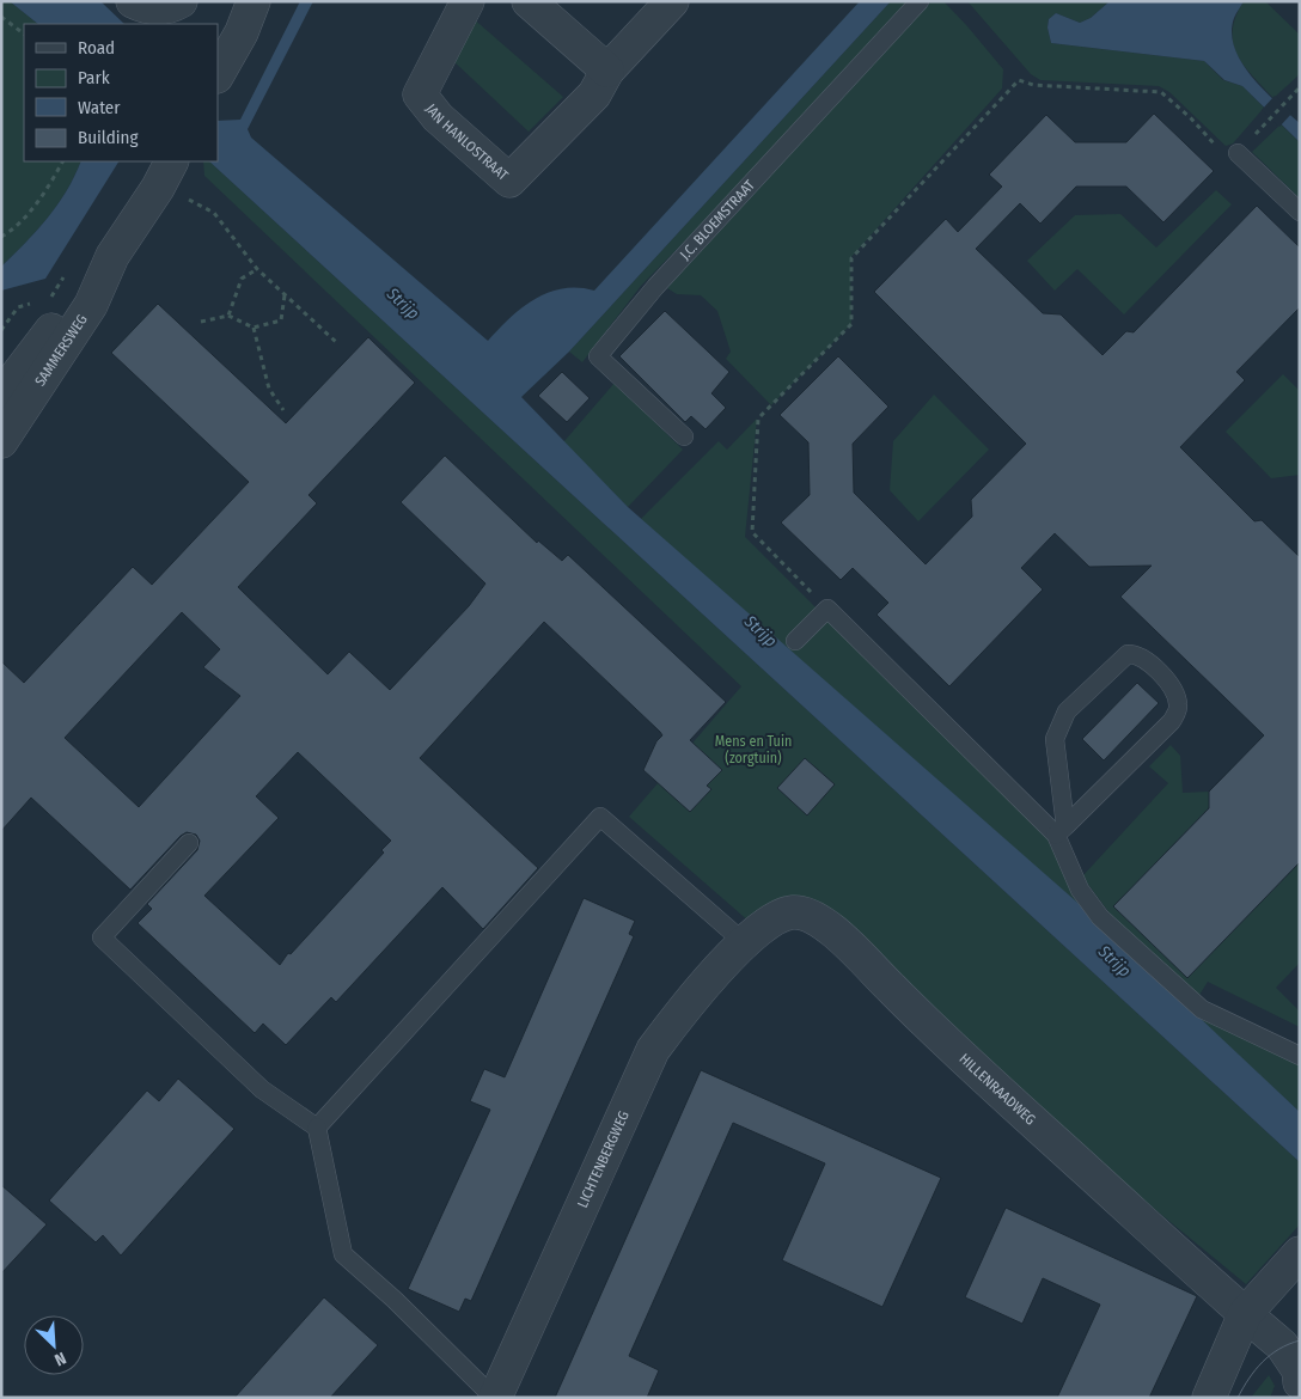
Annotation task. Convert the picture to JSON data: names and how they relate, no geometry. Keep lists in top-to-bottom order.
{
  "streets": {
    "street": [
      "JAN HANLOSTRAAT",
      "SAMMERSWEG",
      "HILLENRAADWEG",
      "LICHTENBERGWEG"
    ],
    "lane": ["J.C. BLOEMSTRAAT"]
  },
  "crossings": [
    ["HILLENRAADWEG", "LICHTENBERGWEG"]
  ],
  "water": ["Strijp"],
  "parks": ["Mens en Tuin (zorgtuin)"],
  "legend": [
    "Road",
    "Park",
    "Water",
    "Building"
  ],
  "north": "bottom right"
}
